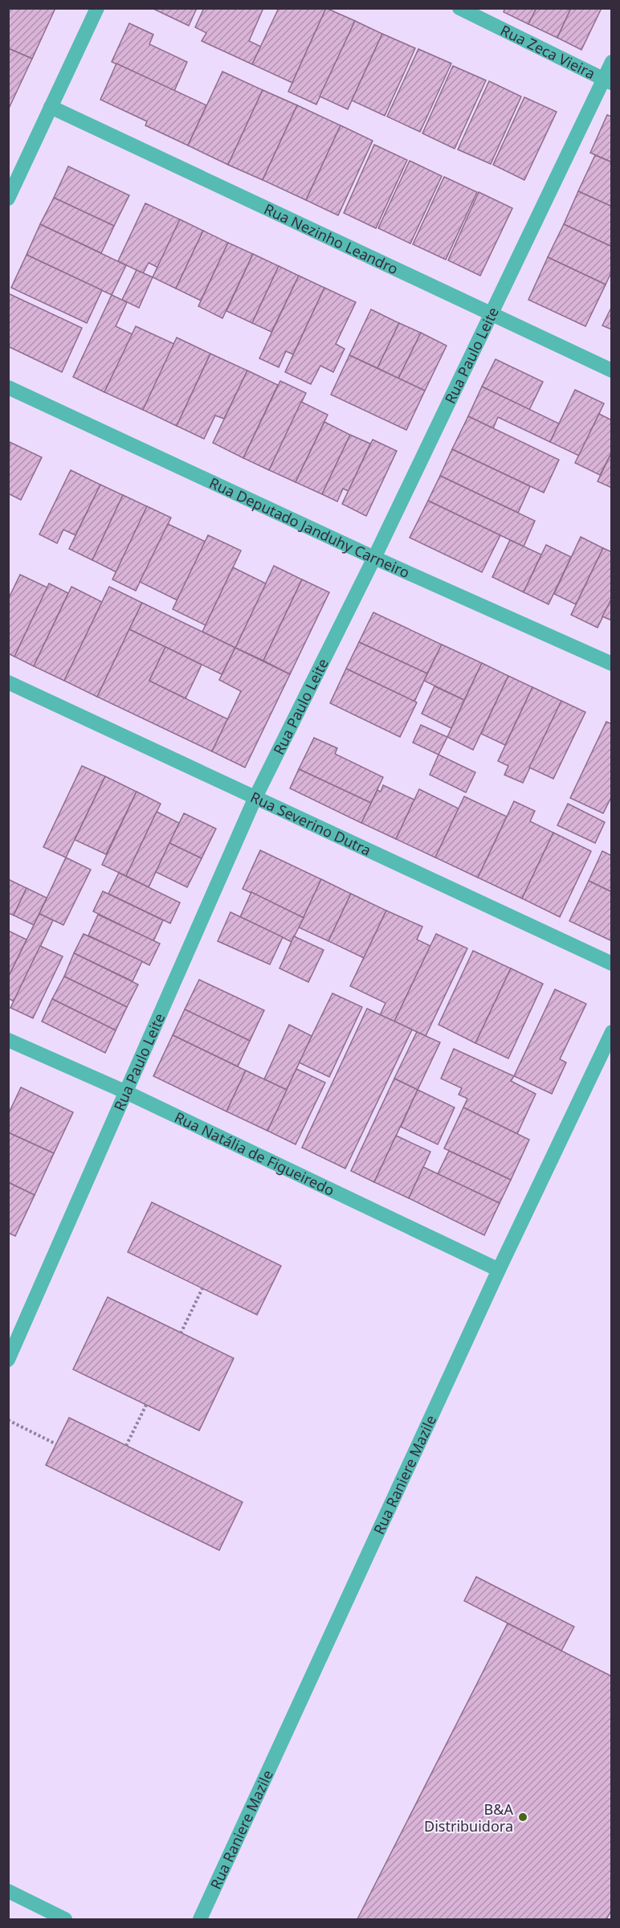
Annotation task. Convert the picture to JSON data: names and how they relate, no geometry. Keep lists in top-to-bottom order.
{
  "streets": {
    "street": [
      "Rua Zeca Vieira",
      "Rua Nezinho Leandro",
      "Rua Paulo Leite",
      "Rua Deputado Janduhy Carneiro",
      "Rua Severino Dutra",
      "Rua Natália de Figueiredo",
      "Rua Raniere Mazile"
    ]
  },
  "crossings": [
    ["Rua Zeca Vieira", "Rua Paulo Leite"],
    ["Rua Nezinho Leandro", "Rua Paulo Leite"],
    ["Rua Paulo Leite", "Rua Deputado Janduhy Carneiro"],
    ["Rua Paulo Leite", "Rua Severino Dutra"],
    ["Rua Paulo Leite", "Rua Natália de Figueiredo"],
    ["Rua Natália de Figueiredo", "Rua Raniere Mazile"]
  ],
  "places": ["B&A Distribuidora"]
}
